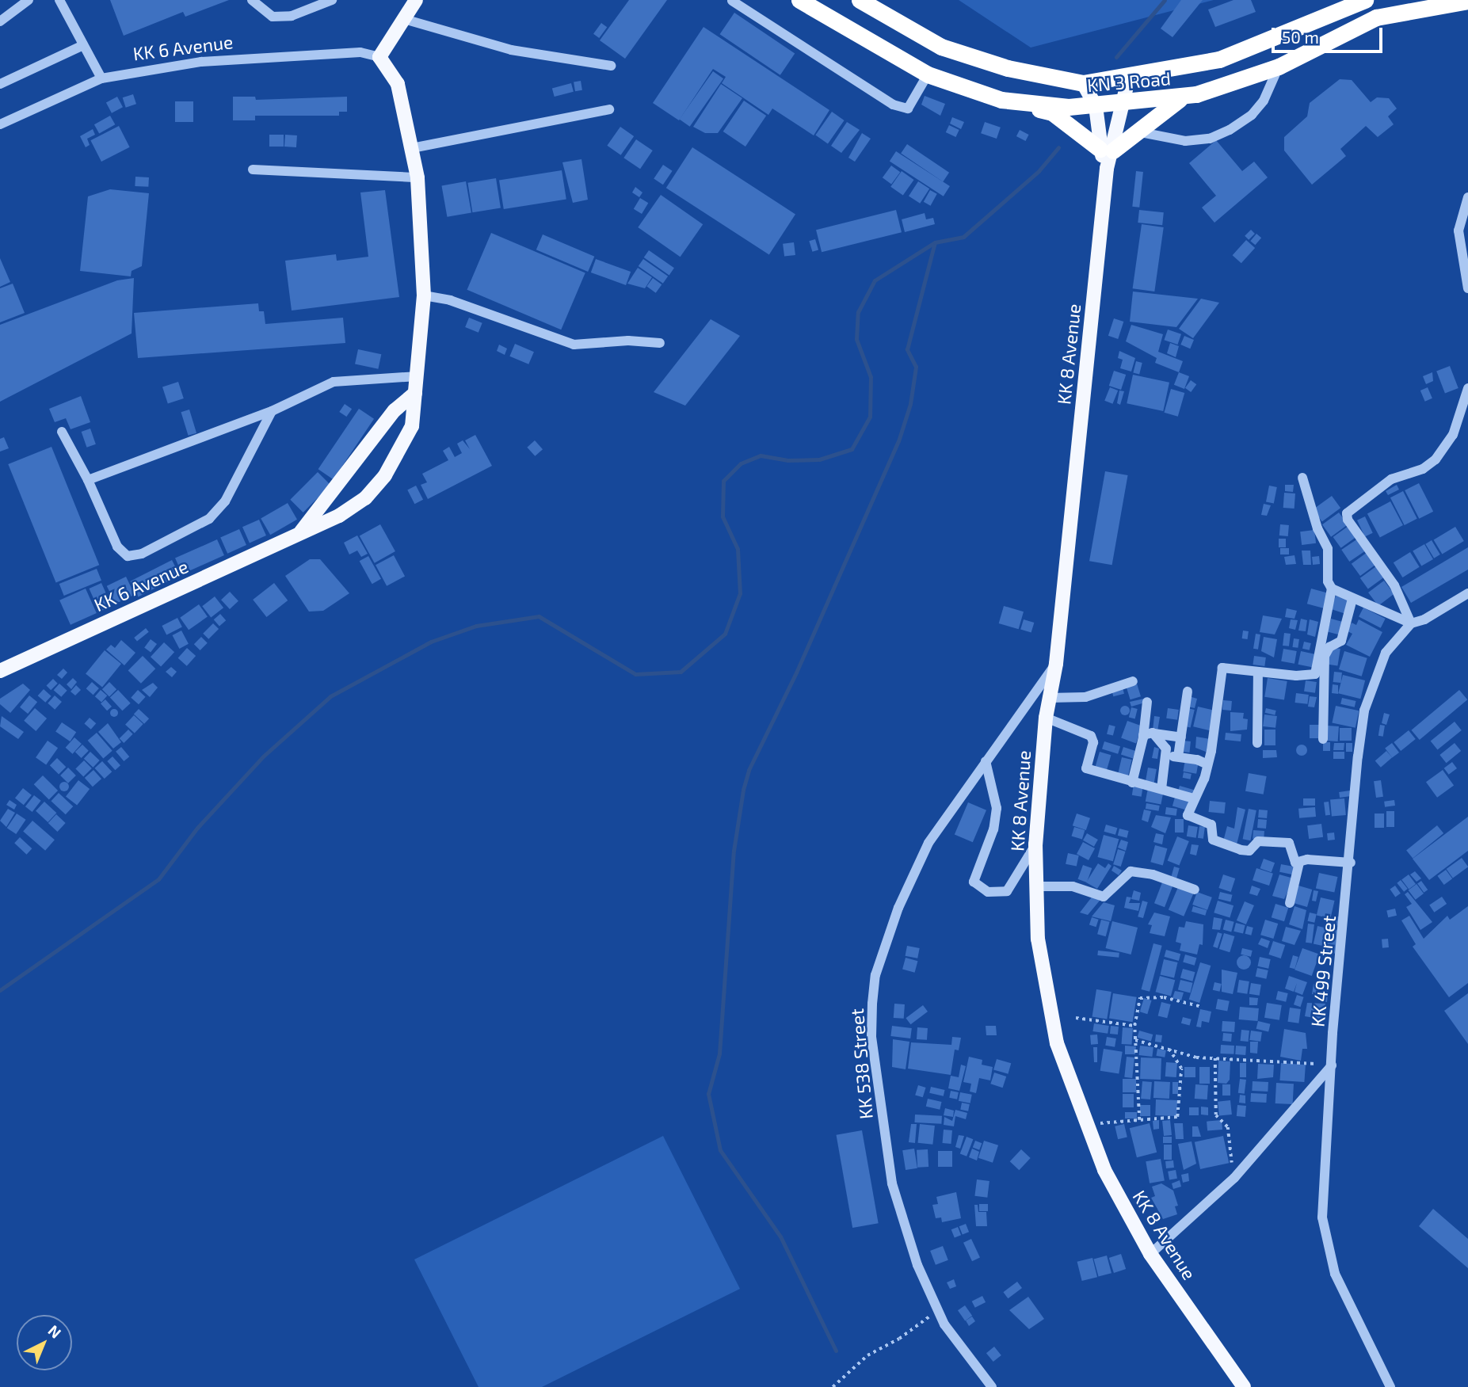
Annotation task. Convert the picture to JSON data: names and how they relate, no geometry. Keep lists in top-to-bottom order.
{
  "streets": {
    "highway": ["KN 3 Road"],
    "main road": ["KK 6 Avenue", "KK 8 Avenue"],
    "street": ["KK 499 Street", "KK 538 Street"]
  },
  "crossings": [
    ["KN 3 Road", "KK 8 Avenue"],
    ["KK 8 Avenue", "KK 538 Street"]
  ],
  "scale_bar": "50 m",
  "north": "top right"
}
